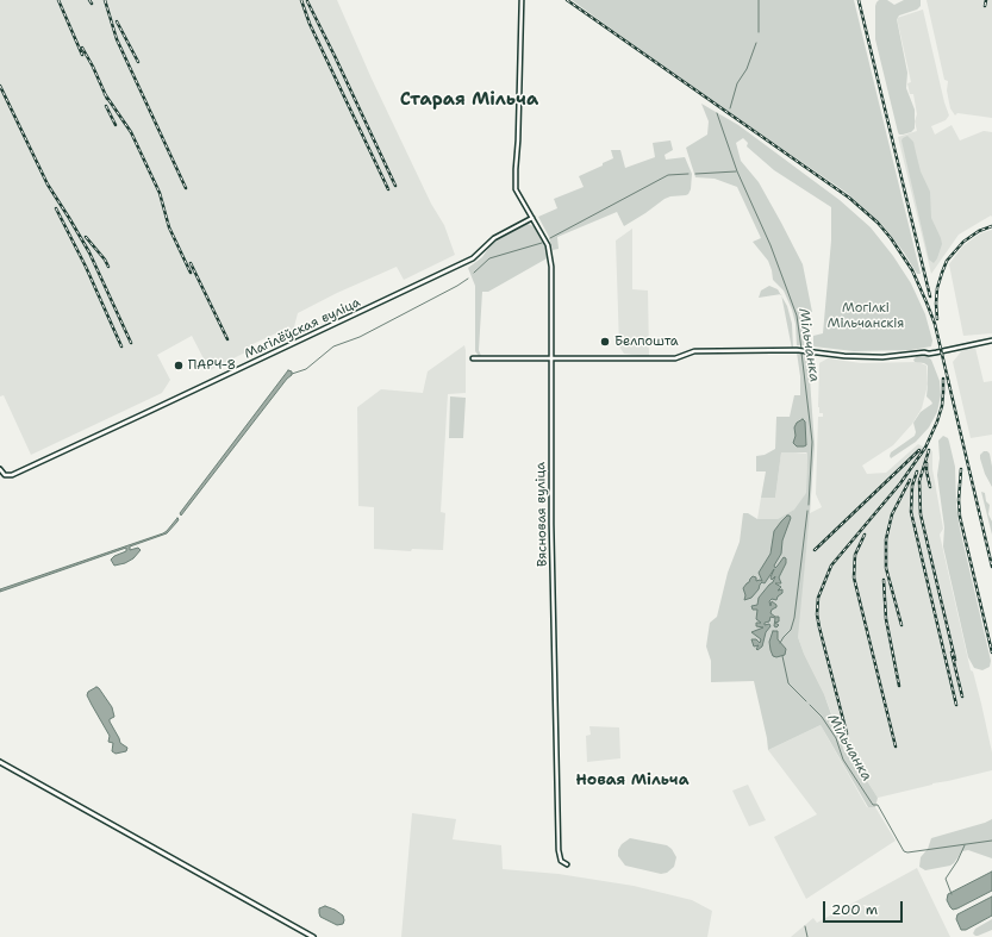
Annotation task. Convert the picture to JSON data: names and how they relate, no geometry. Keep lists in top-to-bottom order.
{
  "streets": {
    "street": ["Магілёўская вуліца", "Вясновая вуліца"]
  },
  "crossings": [
    ["Магілёўская вуліца", "Вясновая вуліца"]
  ],
  "districts": ["Старая Мільча", "Новая Мільча"],
  "water": ["Мільчанка"],
  "parks": ["Могілкі Мільчанскія"],
  "places": ["Белпошта", "ПАРЧ-8"],
  "scale_bar": "200 m"
}
